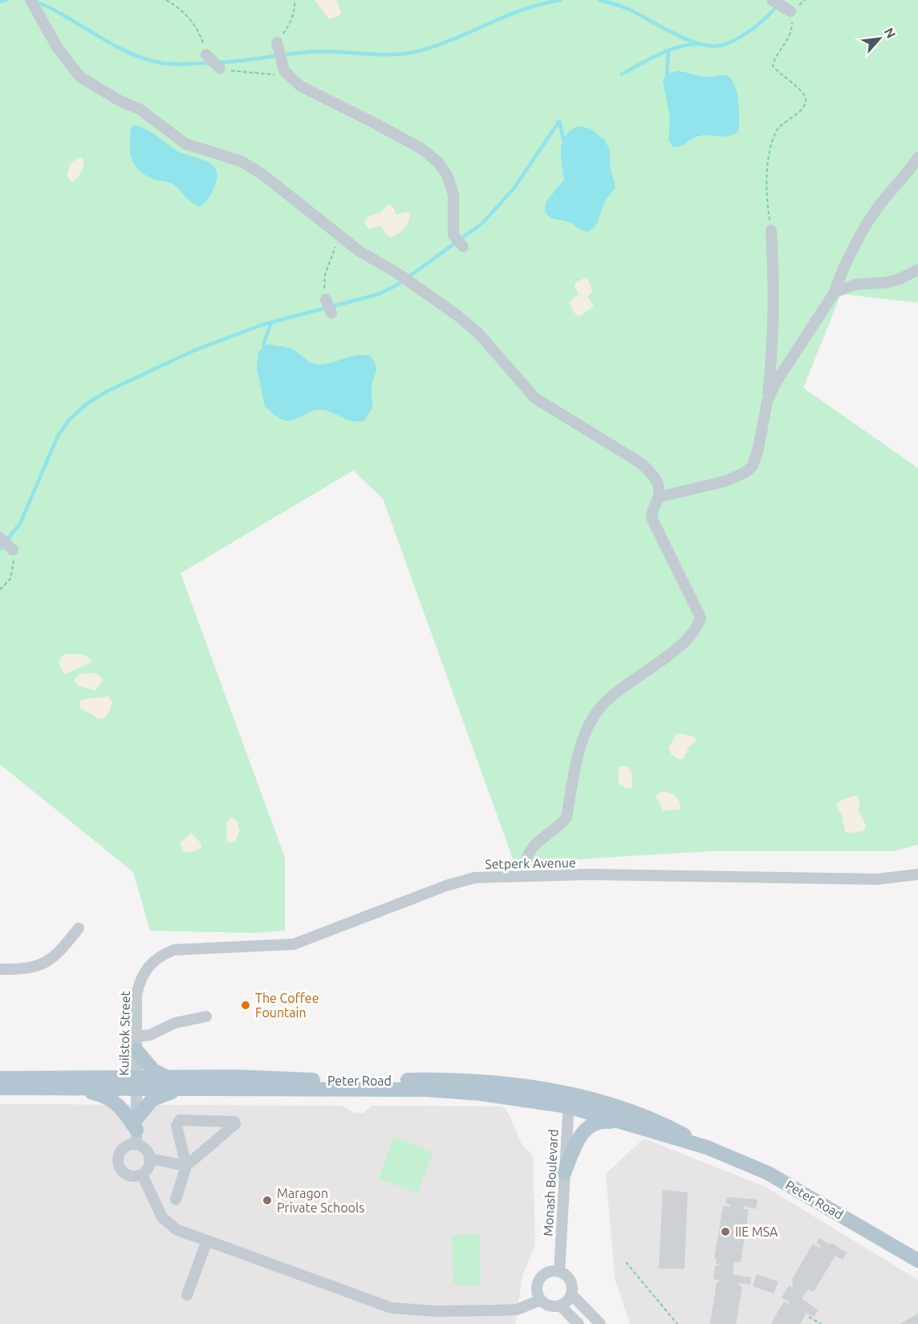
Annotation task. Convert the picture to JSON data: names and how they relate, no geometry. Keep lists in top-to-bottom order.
{
  "streets": {
    "main road": ["Peter Road"],
    "street": ["Setperk Avenue", "Kuilstok Street", "Monash Boulevard"]
  },
  "crossings": [
    ["Setperk Avenue", "Kuilstok Street"],
    ["Kuilstok Street", "Peter Road"],
    ["Peter Road", "Monash Boulevard"]
  ],
  "places": ["The Coffee Fountain", "Maragon Private Schools", "IIE MSA"],
  "north": "top right"
}
